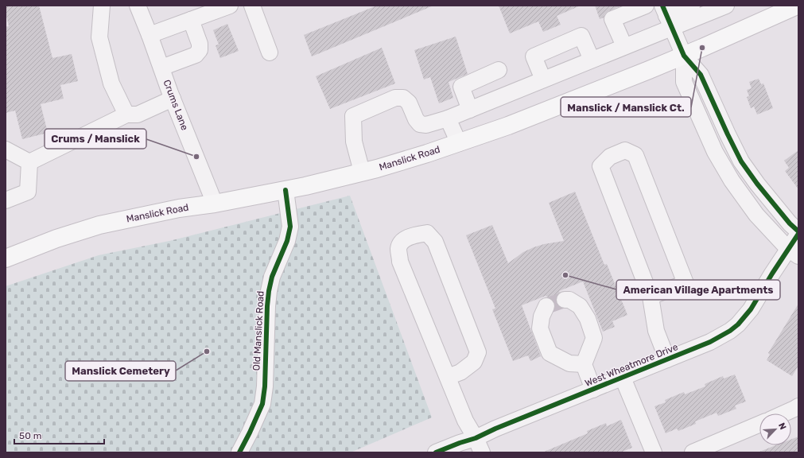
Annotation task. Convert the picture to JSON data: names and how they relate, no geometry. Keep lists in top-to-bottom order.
{
  "streets": {
    "main road": ["Manslick Road"],
    "street": ["Crums Lane", "Old Manslick Road", "West Wheatmore Drive"]
  },
  "crossings": [
    ["Crums Lane", "Manslick Road"],
    ["Manslick Road", "Old Manslick Road"]
  ],
  "places": [
    "Manslick / Manslick Ct.",
    "Crums / Manslick",
    "American Village Apartments",
    "Manslick Cemetery"
  ],
  "scale_bar": "50 m",
  "north": "top right"
}
